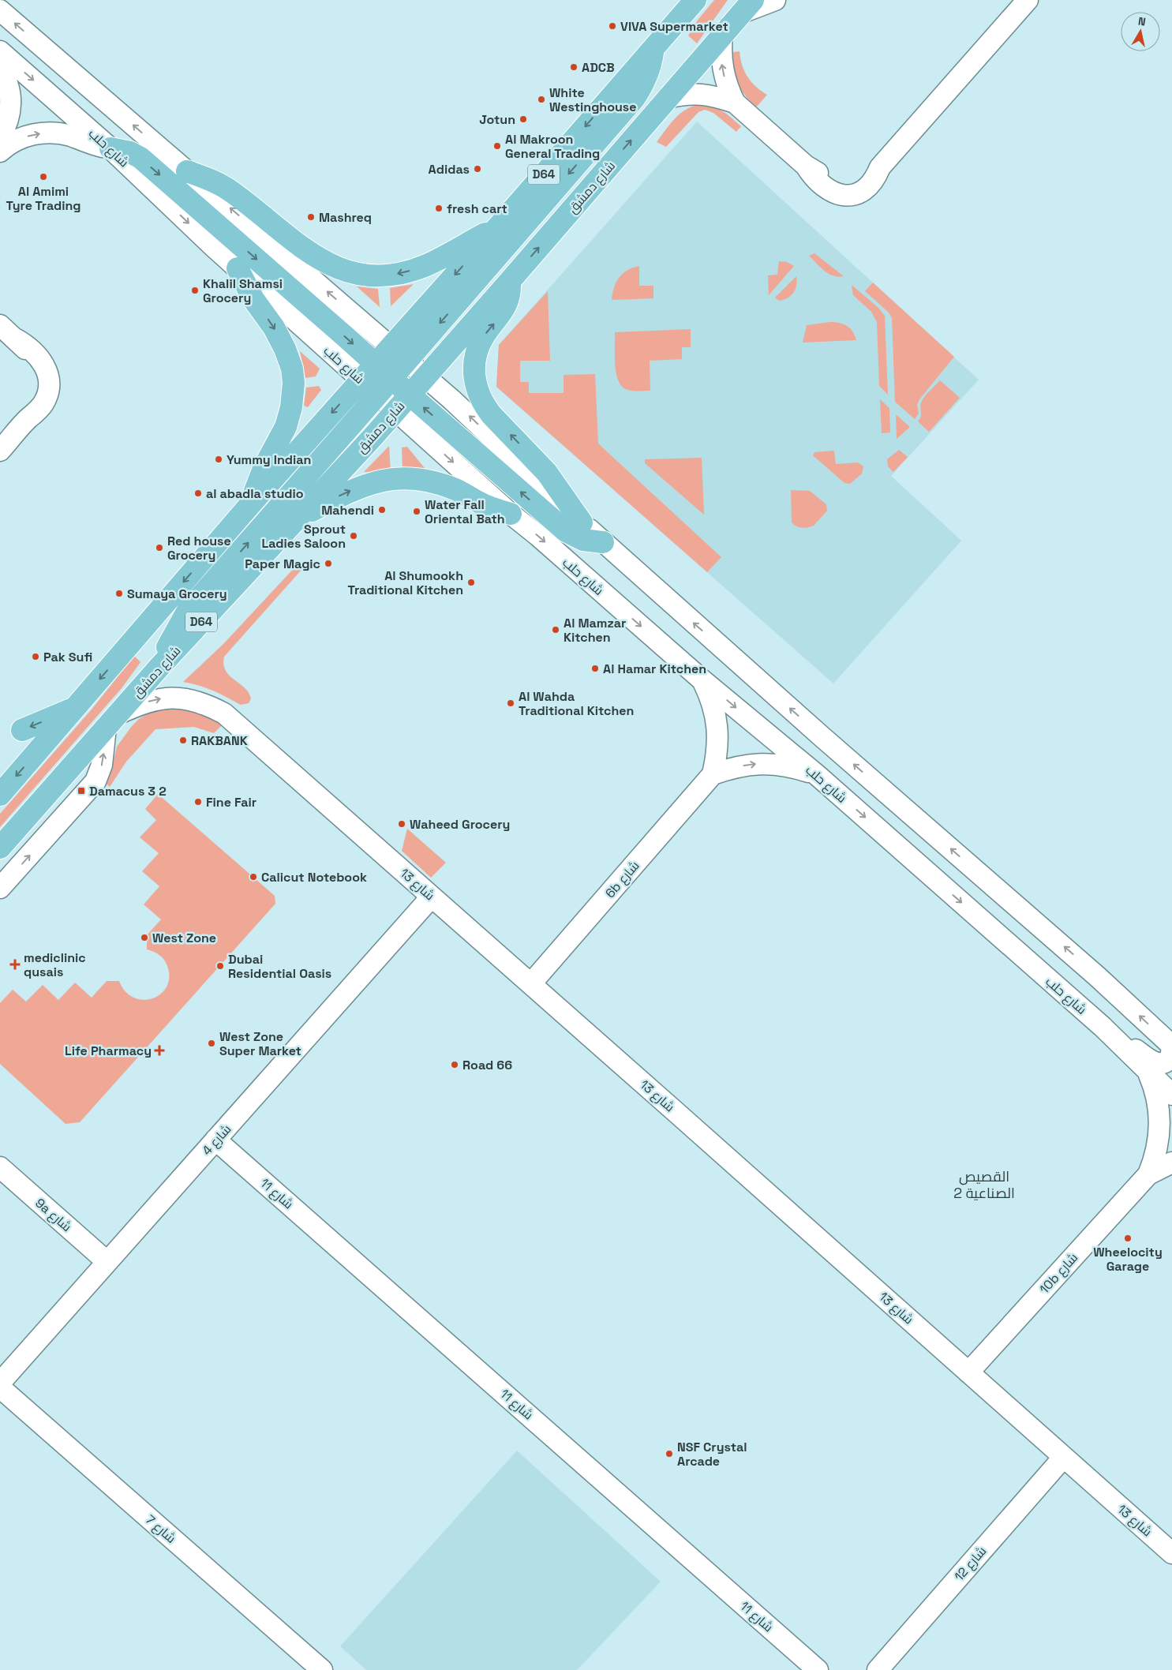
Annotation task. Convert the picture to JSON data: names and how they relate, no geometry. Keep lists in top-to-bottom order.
{
  "streets": {
    "main road": ["D64", "شارع دمشق"],
    "street": [
      "شارع حلب",
      "6b شارع",
      "شارع 13",
      "شارع 4",
      "شارع 11",
      "9a شارع",
      "10b شارع",
      "شارع 7",
      "شارع 12"
    ]
  },
  "crossings": [
    ["شارع حلب", "D64"],
    ["شارع حلب", "شارع دمشق"],
    ["شارع حلب", "6b شارع"],
    ["شارع حلب", "10b شارع"],
    ["شارع دمشق", "شارع 13"],
    ["6b شارع", "شارع 13"],
    ["شارع 13", "شارع 4"],
    ["شارع 13", "10b شارع"],
    ["شارع 13", "شارع 12"],
    ["شارع 4", "شارع 11"],
    ["شارع 4", "9a شارع"]
  ],
  "districts": ["القصيص الصناعية 2"],
  "places": {
    "other": [
      "VIVA Supermarket",
      "ADCB",
      "White Westinghouse",
      "Jotun",
      "Al Makroon General Trading",
      "Adidas",
      "Al Amimi Tyre Trading",
      "fresh cart",
      "Mashreq",
      "Khalil Shamsi Grocery",
      "Yummy Indian",
      "al abadla studio",
      "Mahendi",
      "Water Fall Oriental Bath",
      "Sprout Ladies Saloon",
      "Red house Grocery",
      "Paper Magic",
      "Al Shumookh Traditional Kitchen",
      "Sumaya Grocery",
      "Al Mamzar Kitchen",
      "Pak Sufi",
      "Al Hamar Kitchen",
      "Al Wahda Traditional Kitchen",
      "RAKBANK",
      "Fine Fair",
      "Waheed Grocery",
      "Calicut Notebook",
      "West Zone",
      "Dubai Residential Oasis",
      "West Zone Super Market",
      "Road 66",
      "Wheelocity Garage",
      "NSF Crystal Arcade"
    ],
    "transit": ["Damacus 3 2"],
    "health": ["mediclinic qusais", "Life Pharmacy"]
  },
  "north": "top"
}
